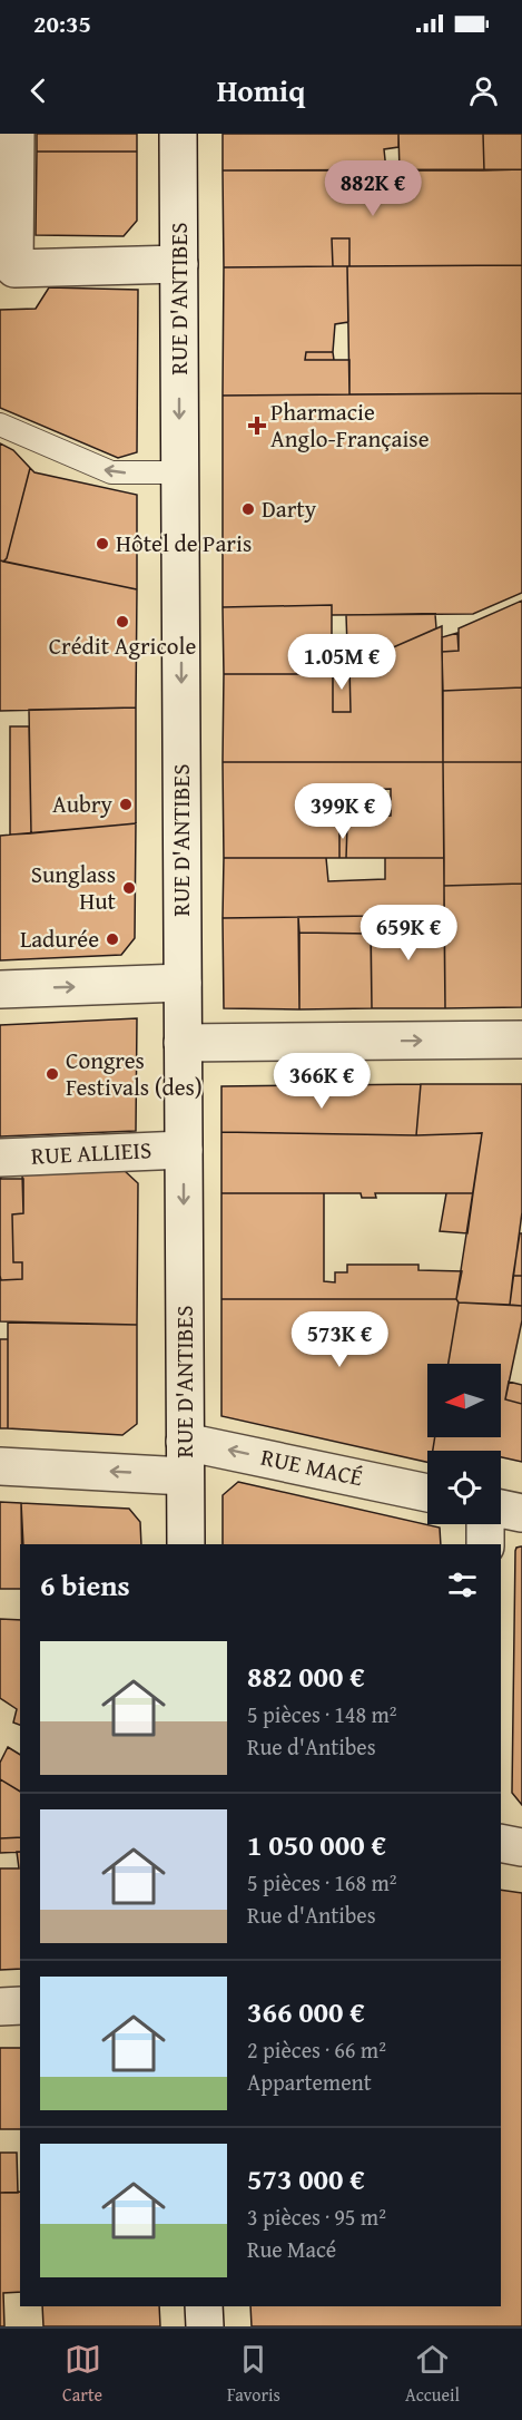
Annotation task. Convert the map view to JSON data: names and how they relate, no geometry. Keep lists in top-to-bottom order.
{
  "streets": {
    "street": ["RUE D'ANTIBES", "RUE ALLIEIS", "RUE MACÉ"]
  },
  "crossings": [
    ["RUE D'ANTIBES", "RUE ALLIEIS"],
    ["RUE D'ANTIBES", "RUE MACÉ"]
  ],
  "one_way": ["RUE D'ANTIBES", "RUE MACÉ"],
  "places": {
    "health": ["Pharmacie Anglo-Française"],
    "other": [
      "Darty",
      "Hôtel de Paris",
      "Crédit Agricole",
      "Aubry",
      "Sunglass Hut",
      "Ladurée",
      "Congres Festivals (des)"
    ]
  },
  "north": "left",
  "page": {
    "status": "20:35",
    "header": "Homiq",
    "price": [
      "882K €",
      "1.05M €",
      "399K €",
      "659K €",
      "366K €",
      "573K €"
    ],
    "heading": "6 biens",
    "list": [
      {
        "name": "882 000 €",
        "note": "5 pièces · 148 m² · Rue d'Antibes"
      },
      {
        "name": "1 050 000 €",
        "note": "5 pièces · 168 m² · Rue d'Antibes"
      },
      {
        "name": "366 000 €",
        "note": "2 pièces · 66 m² · Appartement"
      },
      {
        "name": "573 000 €",
        "note": "3 pièces · 95 m² · Rue Macé"
      }
    ],
    "tabs": ["Carte", "Favoris", "Accueil"]
  }
}
